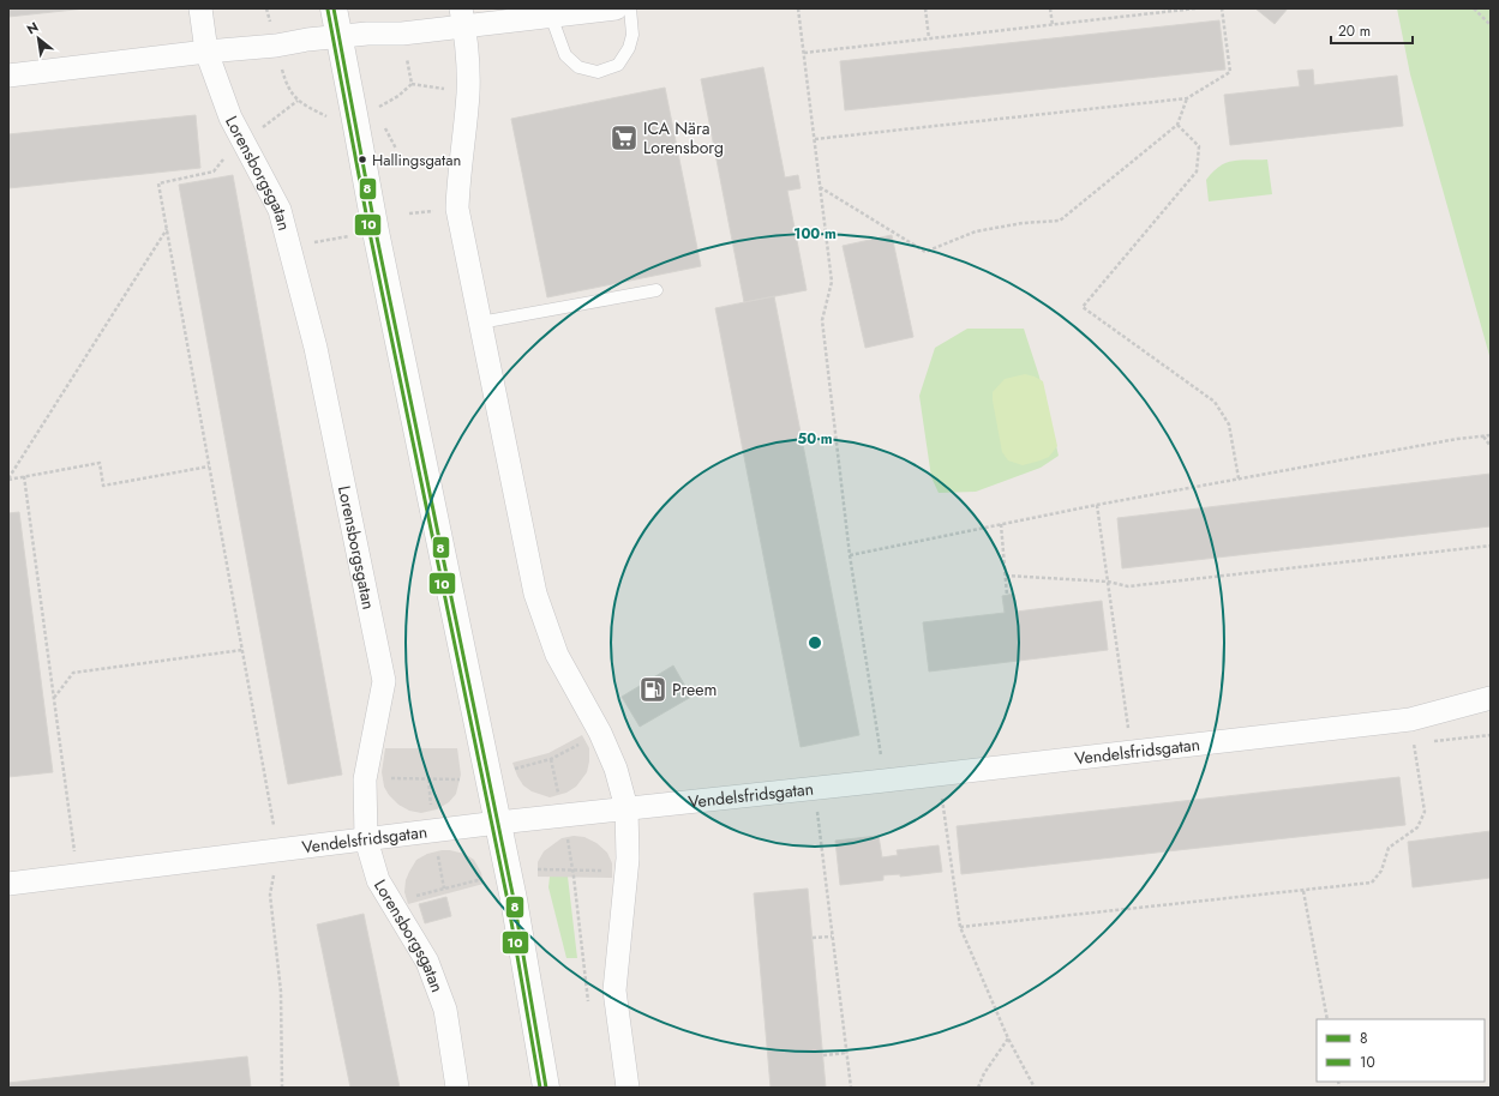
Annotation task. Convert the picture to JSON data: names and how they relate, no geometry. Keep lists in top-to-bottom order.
{
  "streets": {
    "street": ["Lorensborgsgatan", "Vendelsfridsgatan"]
  },
  "crossings": [
    ["Lorensborgsgatan", "Vendelsfridsgatan"]
  ],
  "places": {
    "supermarket": ["ICA Nära Lorensborg"],
    "other": ["Hallingsgatan"],
    "fuel station": ["Preem"]
  },
  "lines": ["transit line 8", "transit line 10"],
  "legend": ["8", "10"],
  "scale_bar": "20 m",
  "north": "top left",
  "rings": ["100 m", "50 m"]
}
